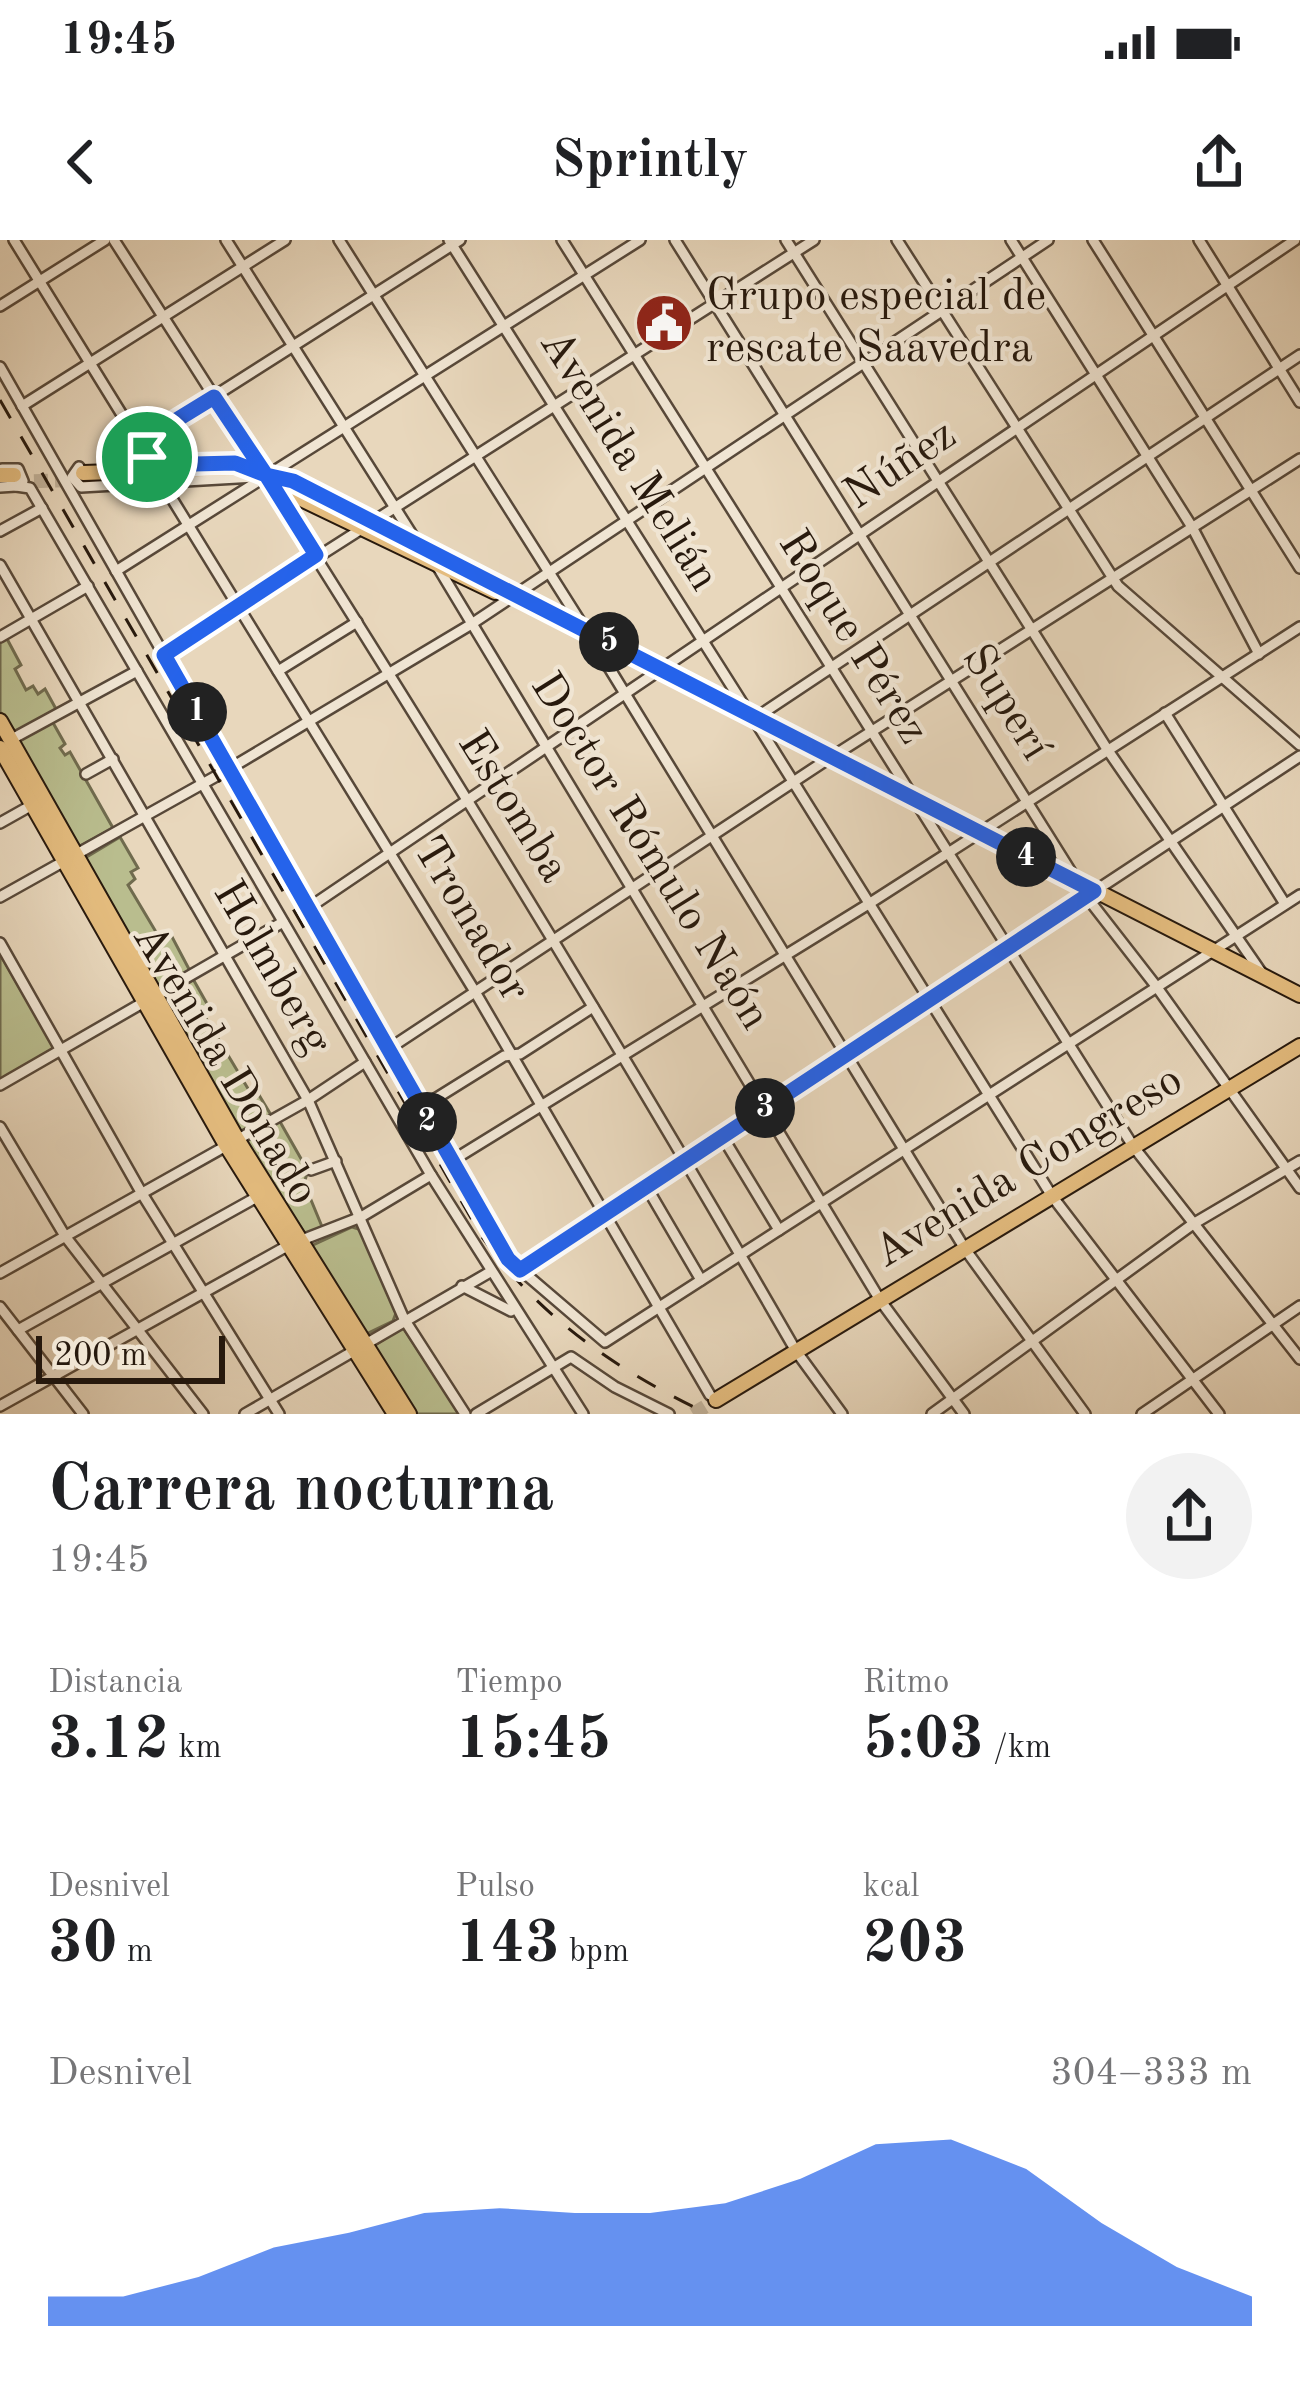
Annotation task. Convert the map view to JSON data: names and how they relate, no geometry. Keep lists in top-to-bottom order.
{
  "streets": {
    "main road": ["Avenida Donado", "Avenida Congreso"],
    "street": [
      "Avenida Melián",
      "Núñez",
      "Roque Pérez",
      "Superí",
      "Estomba",
      "Doctor Rómulo Naón",
      "Tronador",
      "Holmberg"
    ]
  },
  "crossings": [
    ["Avenida Melián", "Núñez"],
    ["Avenida Melián", "Avenida Congreso"],
    ["Núñez", "Roque Pérez"],
    ["Núñez", "Superí"],
    ["Núñez", "Estomba"],
    ["Núñez", "Doctor Rómulo Naón"],
    ["Núñez", "Tronador"],
    ["Roque Pérez", "Avenida Congreso"],
    ["Superí", "Avenida Congreso"],
    ["Estomba", "Avenida Congreso"],
    ["Doctor Rómulo Naón", "Avenida Congreso"],
    ["Tronador", "Avenida Congreso"]
  ],
  "places": {
    "public building": ["Grupo especial de rescate Saavedra"]
  },
  "scale_bar": "200 m",
  "page": {
    "status": "19:45",
    "header": "Sprintly",
    "pins": [
      "5",
      "1",
      "4",
      "3",
      "2"
    ],
    "scale": "200 m",
    "heading": ["Carrera nocturna", "19:45"],
    "stats": [
      ["Distancia", "3.12 km"],
      ["Tiempo", "15:45"],
      ["Ritmo", "5:03 /km"],
      ["Desnivel", "30 m"],
      ["Pulso", "143 bpm"],
      ["kcal", "203"]
    ],
    "chart": ["Desnivel", "304–333 m"]
  }
}
